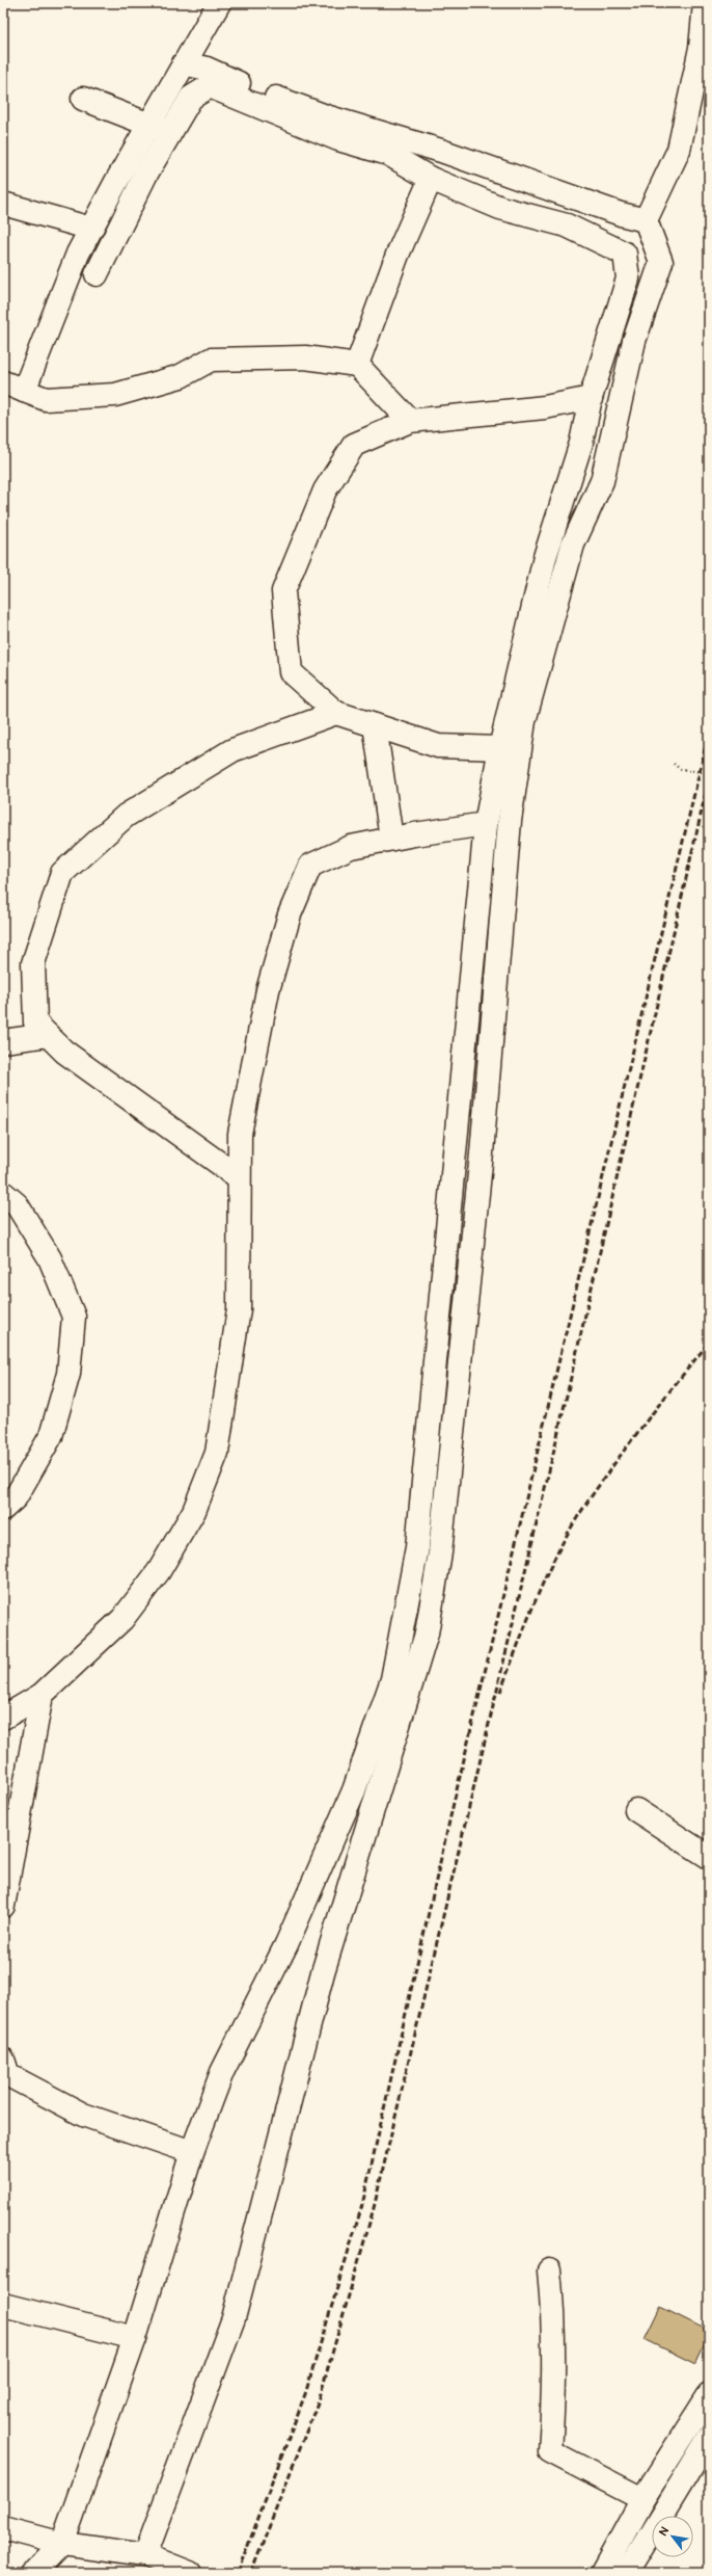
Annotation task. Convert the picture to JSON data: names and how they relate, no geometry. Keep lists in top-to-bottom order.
{
  "north": "top left"
}
